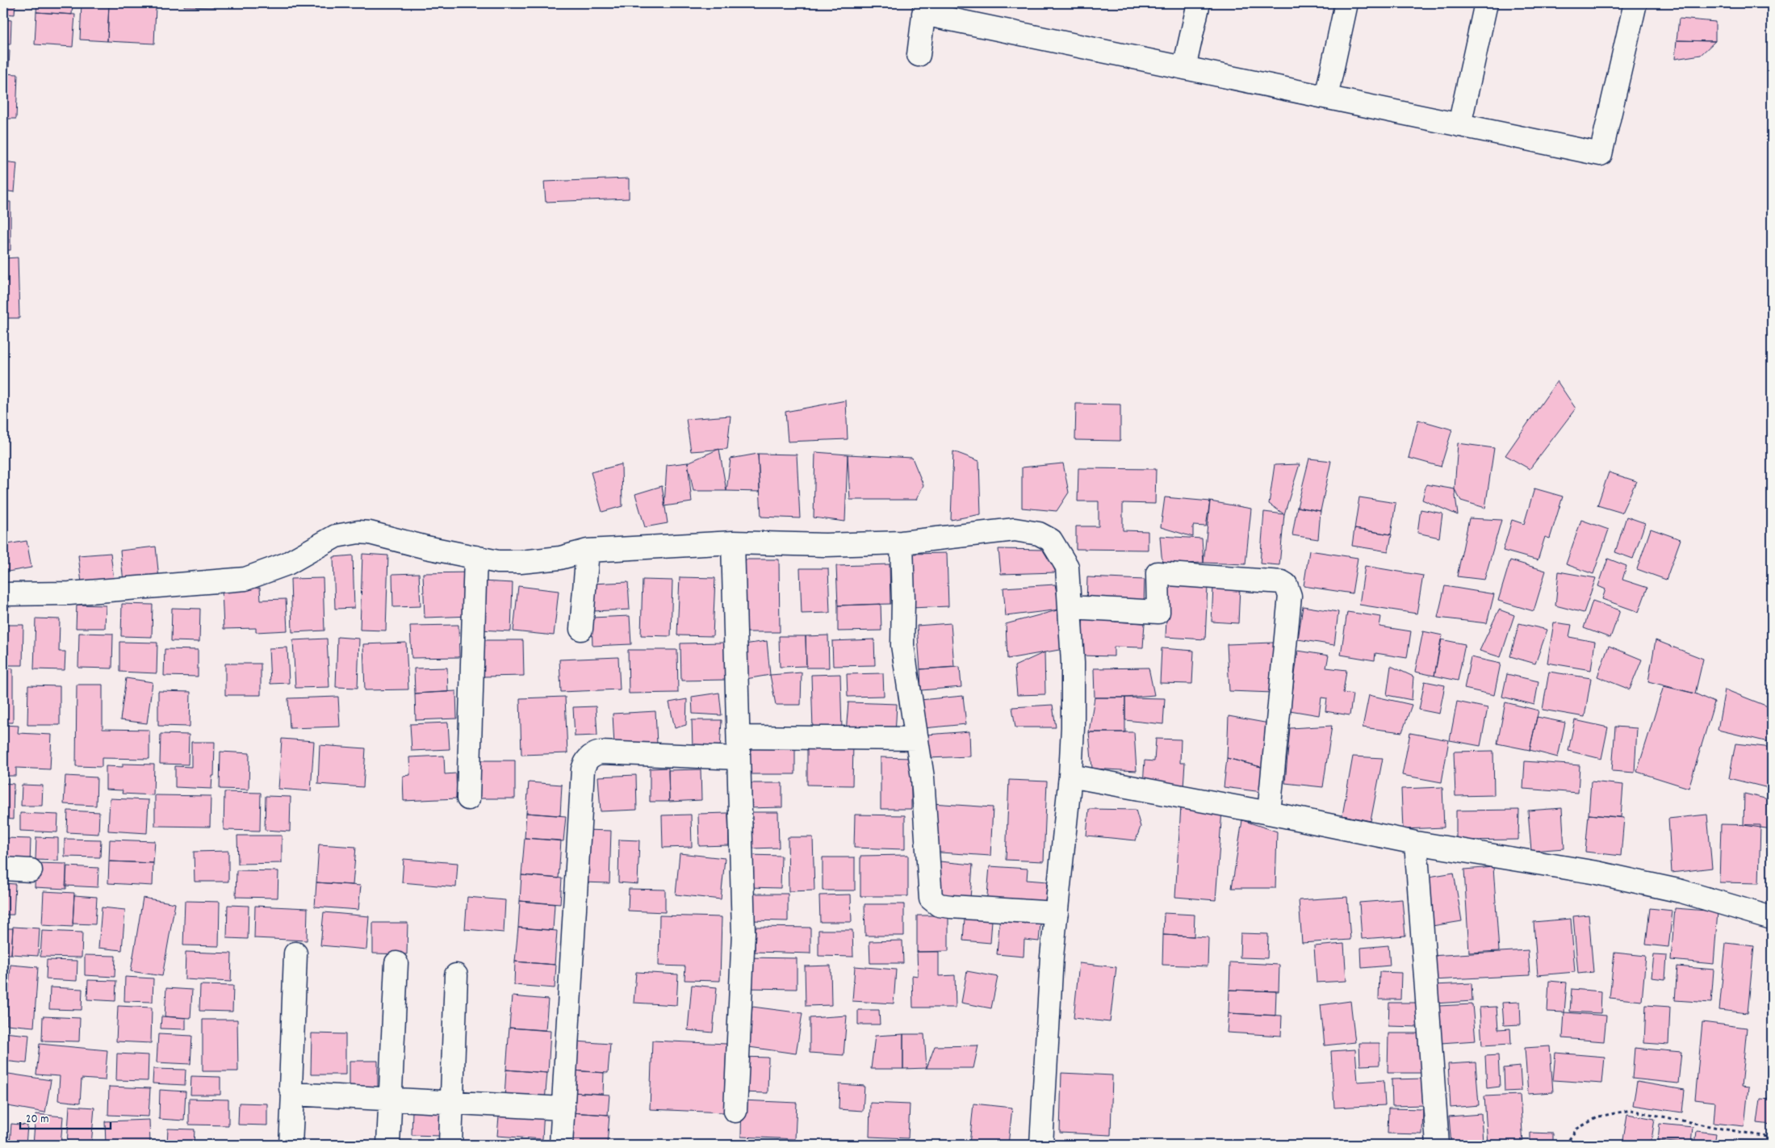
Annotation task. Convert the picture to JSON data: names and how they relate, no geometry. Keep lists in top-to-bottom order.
{
  "scale_bar": "20 m"
}
